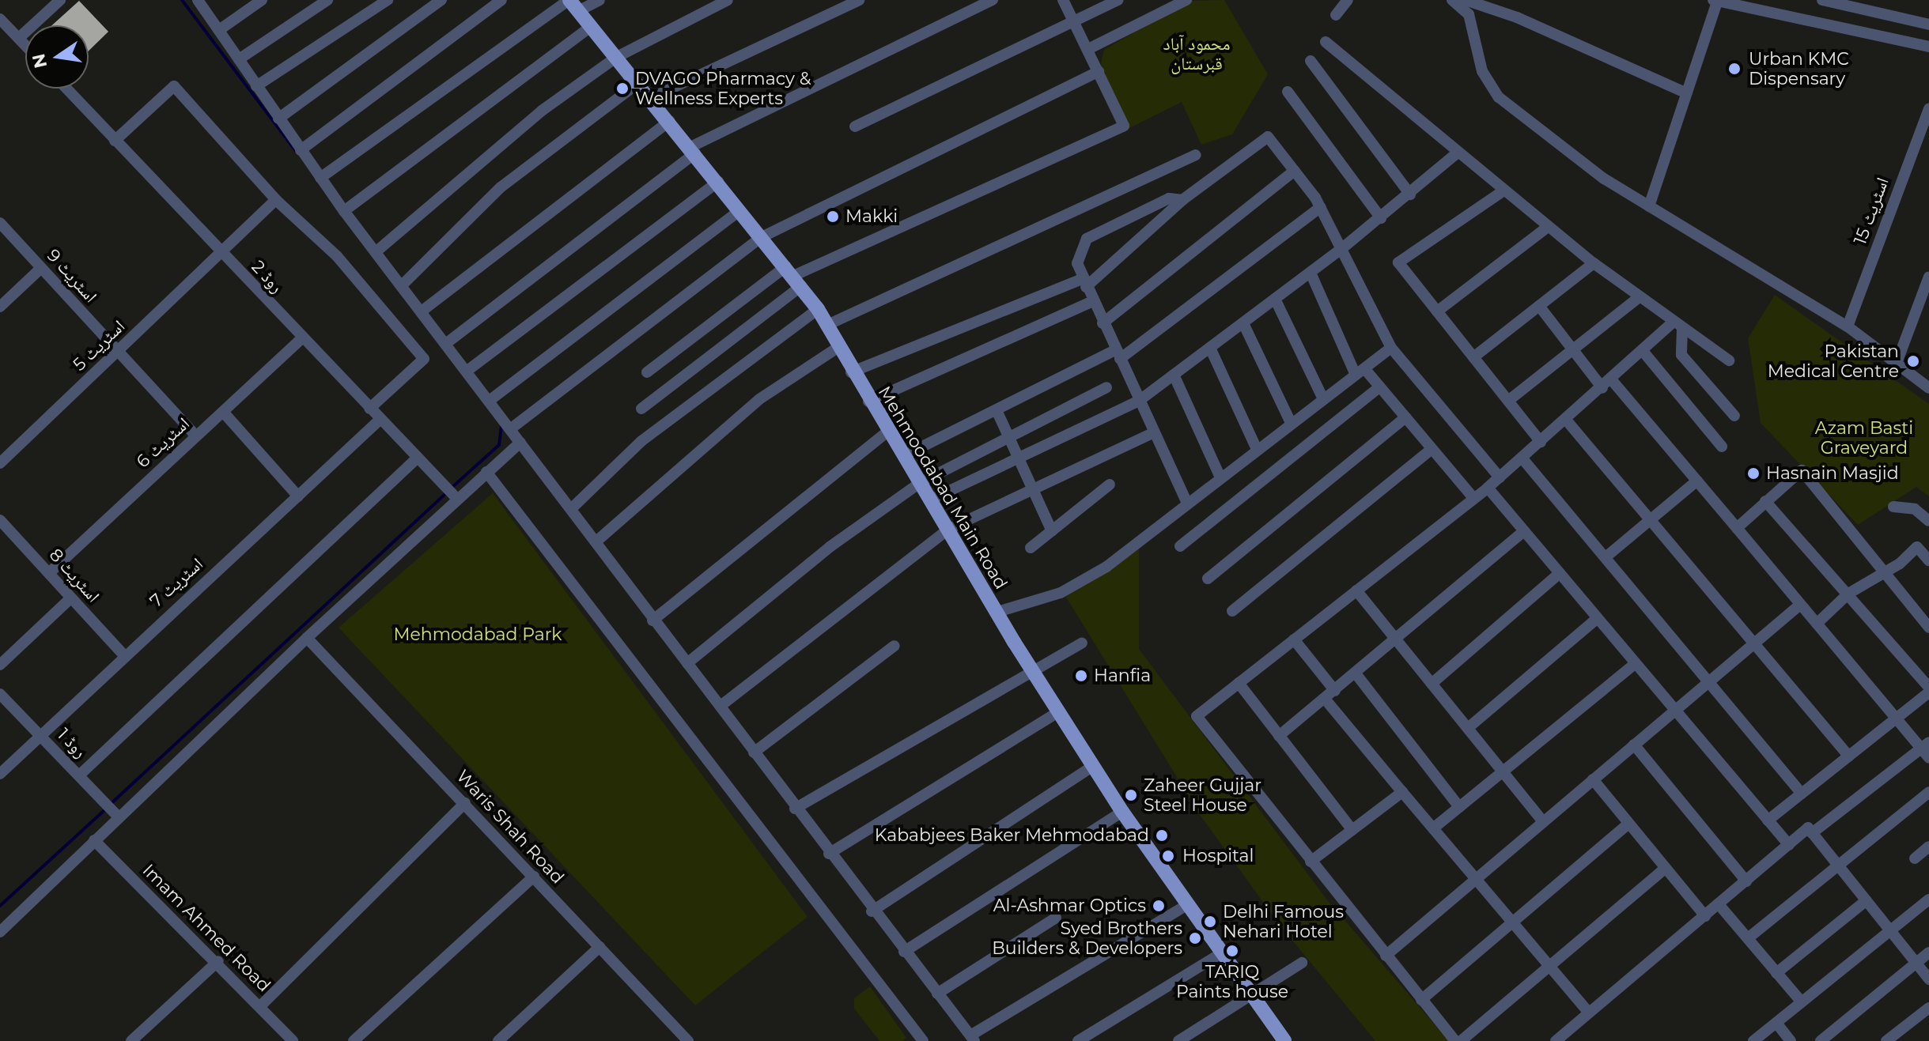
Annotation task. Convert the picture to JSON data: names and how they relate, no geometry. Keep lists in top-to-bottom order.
{
  "streets": {
    "main road": ["Mehmoodabad Main Road"],
    "street": [
      "اسٹریٹ 15",
      "اسٹریٹ 9",
      "روڈ 2",
      "اسٹریٹ 5",
      "اسٹریٹ 6",
      "اسٹریٹ 8",
      "اسٹریٹ 7",
      "روڈ 1",
      "Waris Shah Road",
      "Imam Ahmed Road"
    ]
  },
  "crossings": [
    ["اسٹریٹ 9", "اسٹریٹ 5"],
    ["اسٹریٹ 9", "اسٹریٹ 6"],
    ["روڈ 2", "اسٹریٹ 5"],
    ["روڈ 2", "اسٹریٹ 6"],
    ["روڈ 2", "اسٹریٹ 7"],
    ["اسٹریٹ 6", "اسٹریٹ 8"],
    ["اسٹریٹ 8", "اسٹریٹ 7"],
    ["اسٹریٹ 7", "روڈ 1"]
  ],
  "parks": ["محمود آباد قبرستان", "Azam Basti Graveyard", "Mehmodabad Park"],
  "places": [
    "Urban KMC Dispensary",
    "DVAGO Pharmacy & Wellness Experts",
    "Makki",
    "Pakistan Medical Centre",
    "Hasnain Masjid",
    "Hanfia",
    "Zaheer Gujjar Steel House",
    "Kababjees Baker Mehmodabad",
    "Hospital",
    "Al-Ashmar Optics",
    "Delhi Famous Nehari Hotel",
    "Syed Brothers Builders & Developers",
    "TARIQ Paints house"
  ],
  "north": "left"
}
